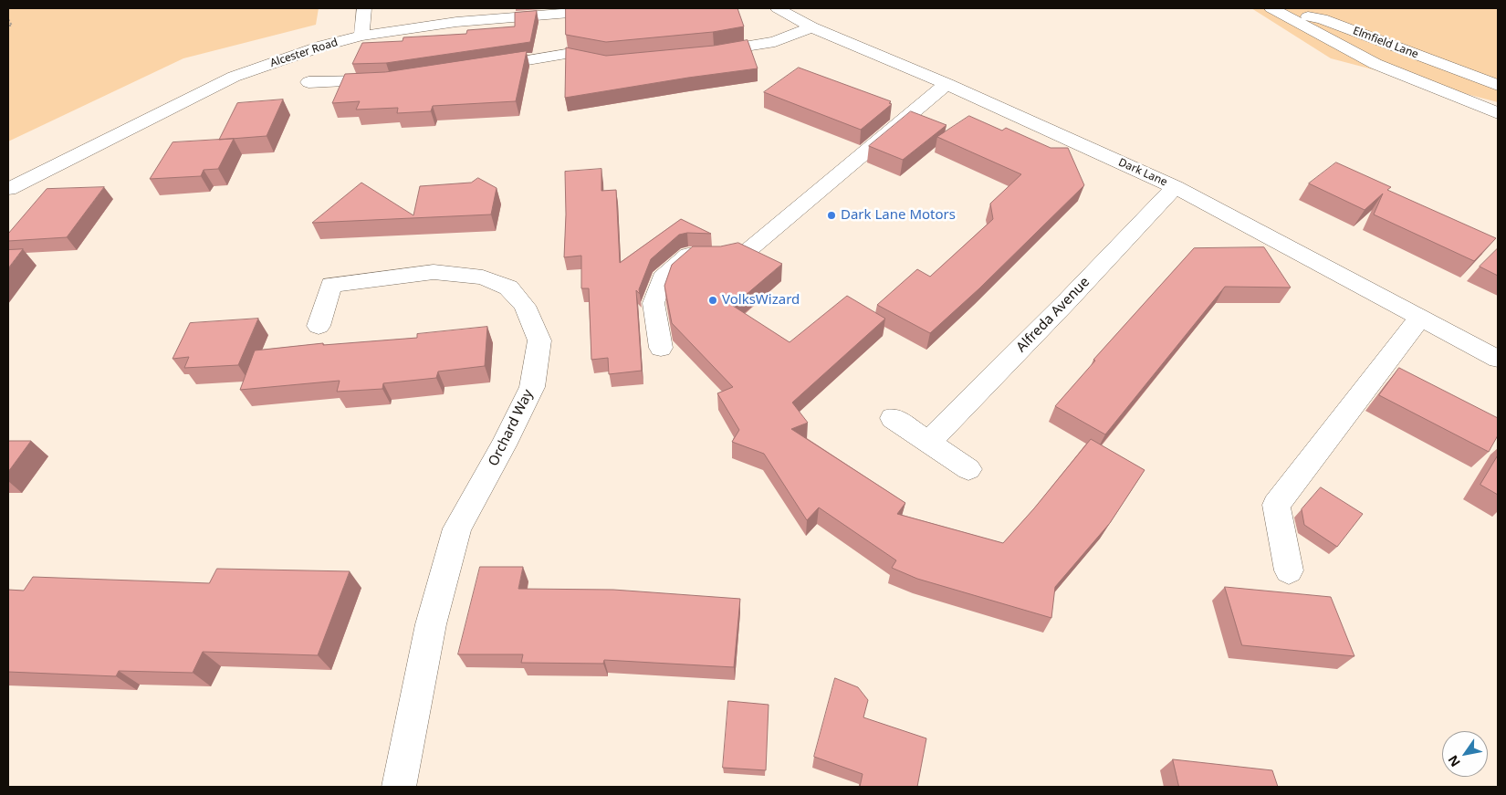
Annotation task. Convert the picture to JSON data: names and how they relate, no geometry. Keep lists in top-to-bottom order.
{
  "streets": {
    "street": [
      "Elmfield Lane",
      "Alcester Road",
      "Dark Lane",
      "Alfreda Avenue",
      "Orchard Way"
    ]
  },
  "crossings": [
    ["Dark Lane", "Alfreda Avenue"]
  ],
  "places": ["Dark Lane Motors", "VolksWizard"],
  "north": "bottom left"
}
